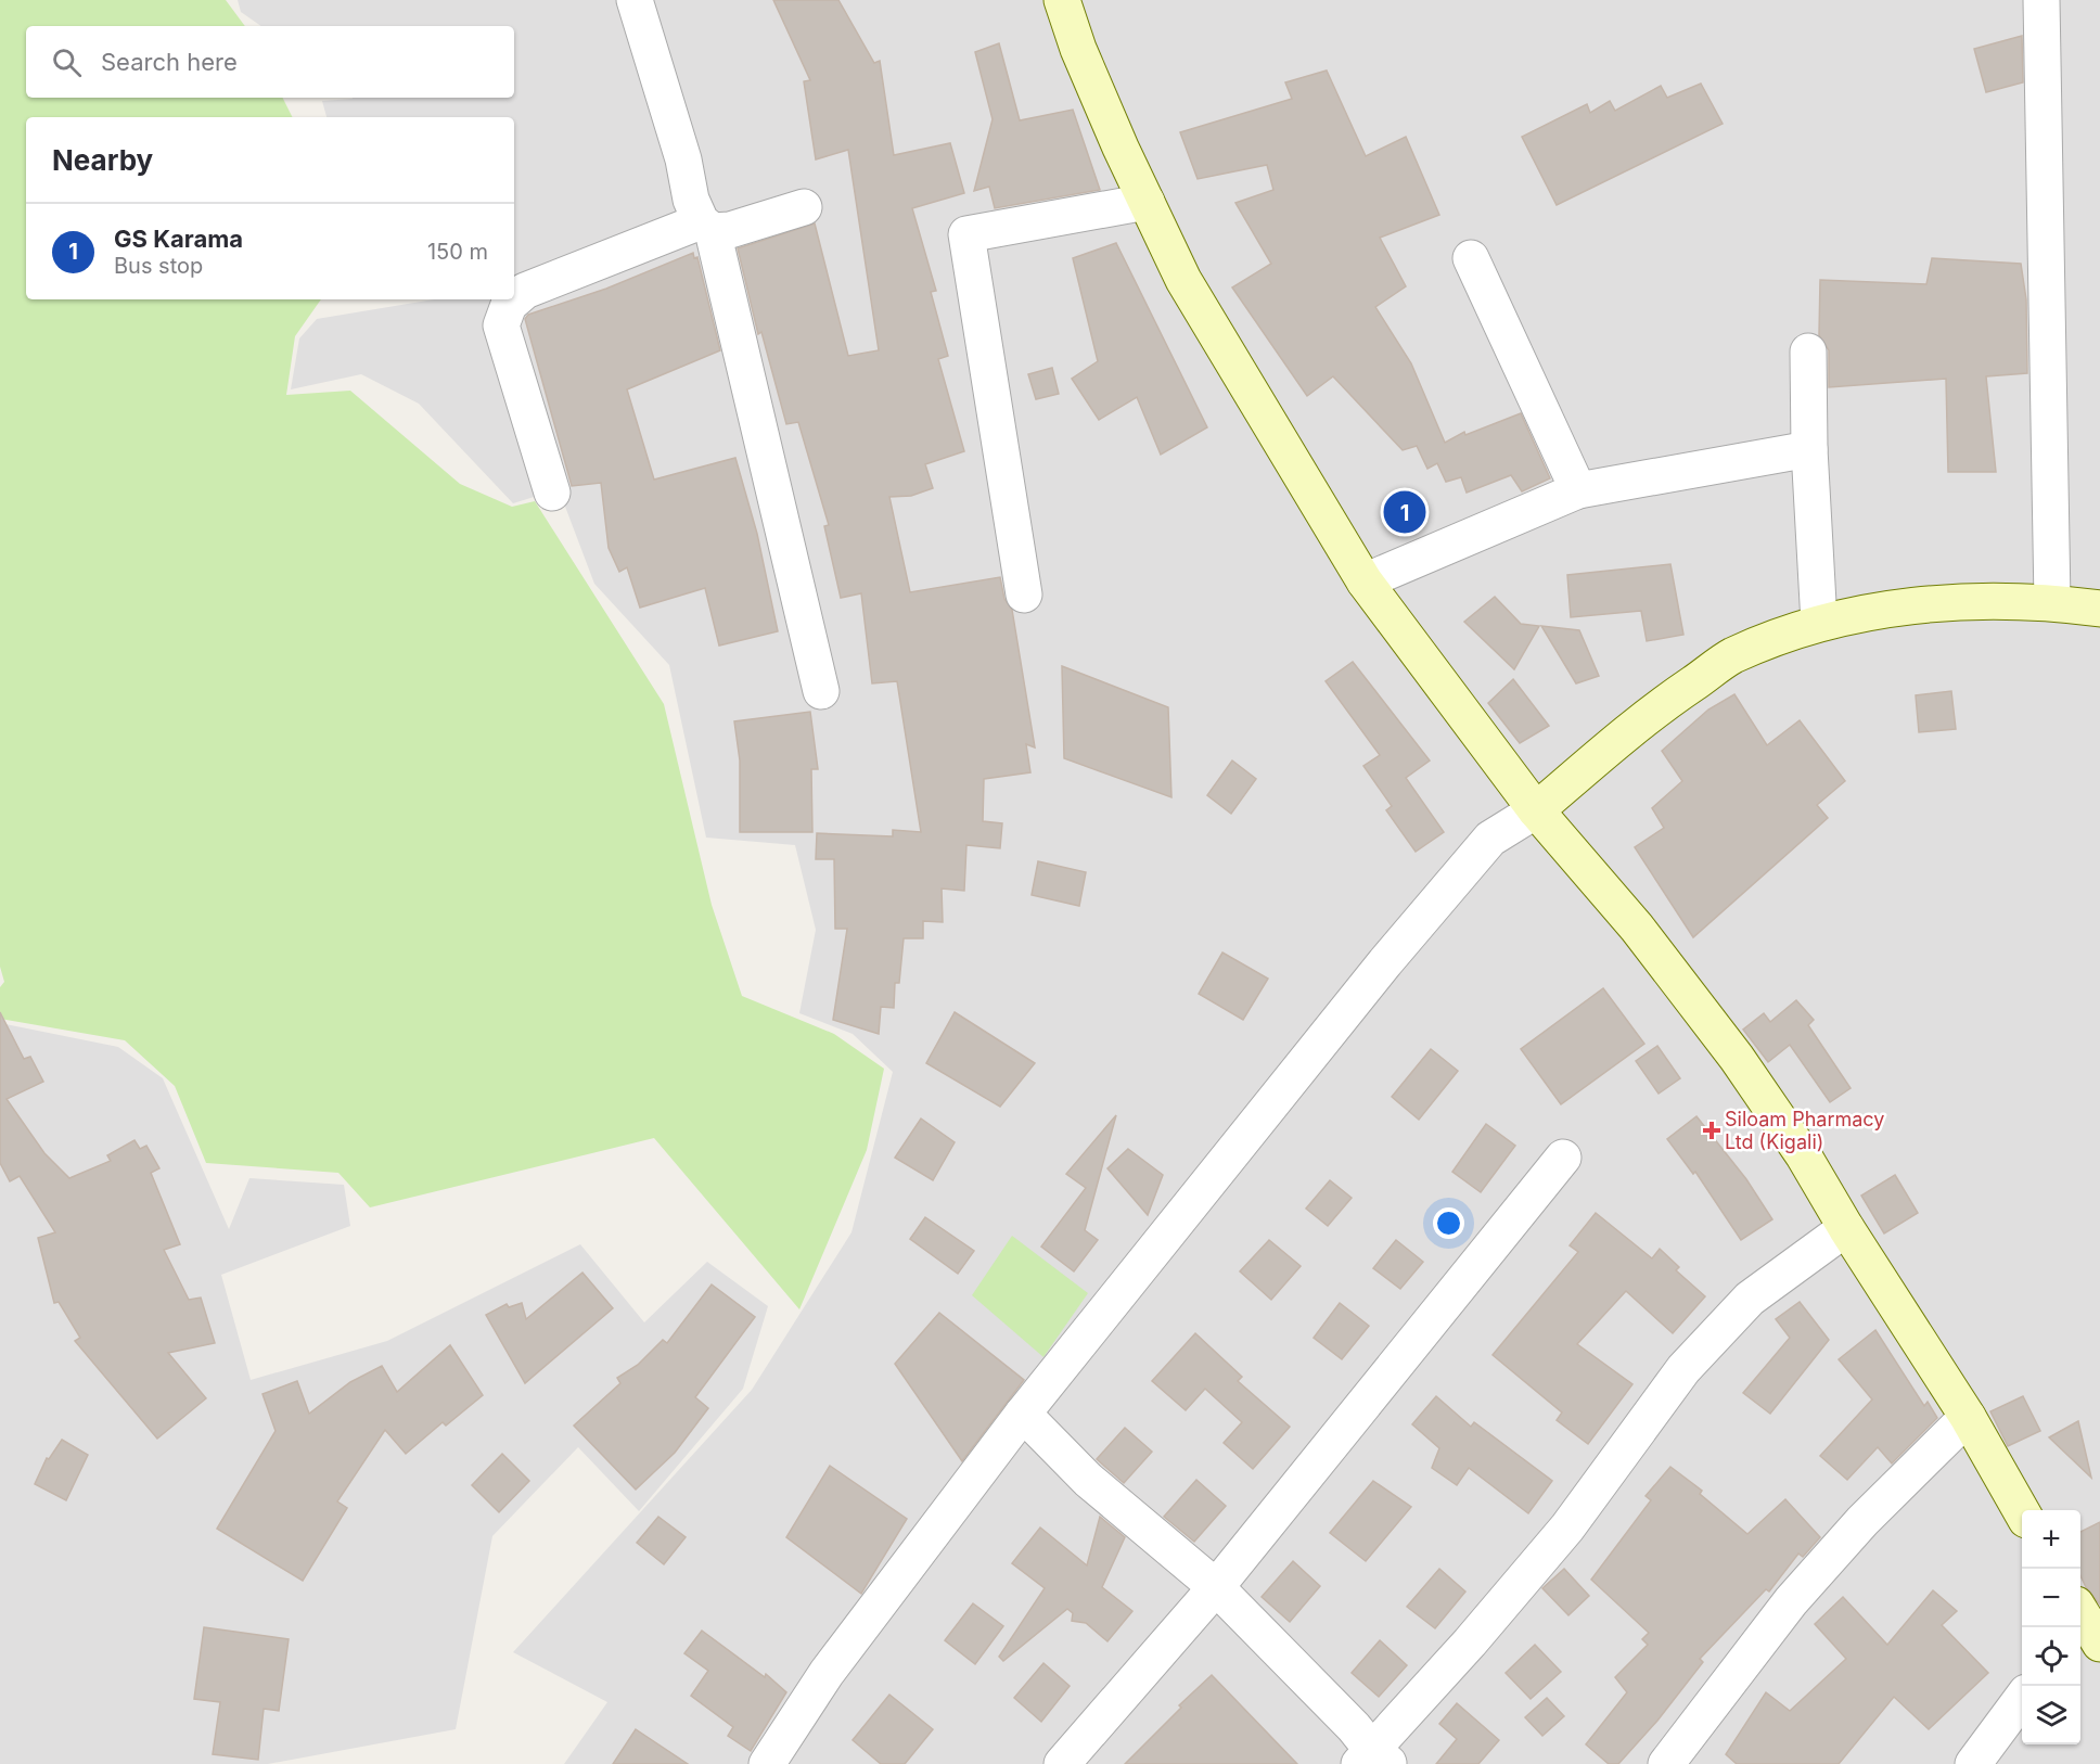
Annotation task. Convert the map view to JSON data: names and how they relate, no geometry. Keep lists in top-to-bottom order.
{
  "places": {
    "health": ["Siloam Pharmacy Ltd (Kigali)"]
  },
  "page": {
    "search": "Search here",
    "heading": "Nearby",
    "list": [
      {
        "mark": "1",
        "name": "GS Karama",
        "note": "Bus stop",
        "value": "150 m"
      }
    ],
    "pins": "1",
    "map_buttons": ["+", "−"]
  }
}
